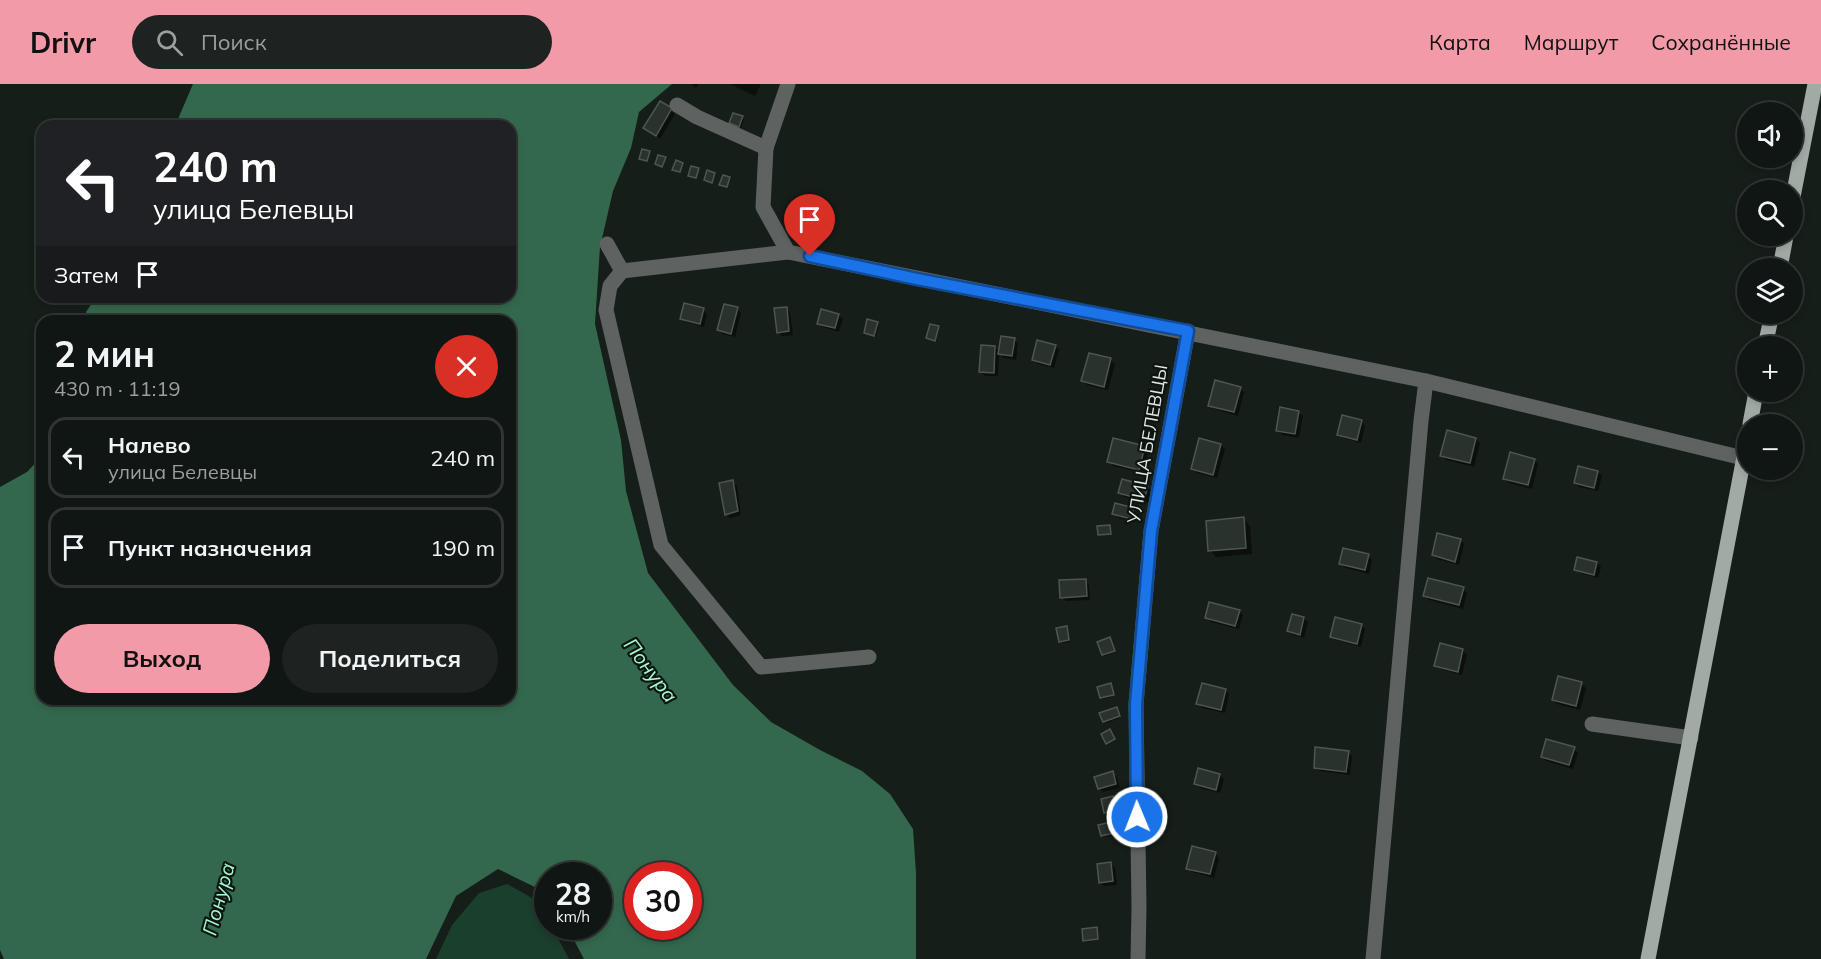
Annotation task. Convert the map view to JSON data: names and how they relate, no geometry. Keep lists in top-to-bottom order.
{
  "streets": {
    "street": ["УЛИЦА БЕЛЕВЦЫ"]
  },
  "water": ["Понура"],
  "page": {
    "header": "Drivr",
    "search": "Поиск",
    "nav": ["Карта", "Маршрут", "Сохранённые"],
    "map_buttons": ["+", "−"],
    "turn": ["240 m", "улица Белевцы"],
    "then": "Затем",
    "heading": ["2 мин", "430 m · 11:19"],
    "list": [
      {
        "name": "Налево",
        "note": "улица Белевцы",
        "value": "240 m"
      },
      {
        "name": "Пункт назначения",
        "value": "190 m"
      }
    ],
    "buttons": ["Выход", "Поделиться"],
    "speed": "28 km/h",
    "limit": "30"
  }
}
